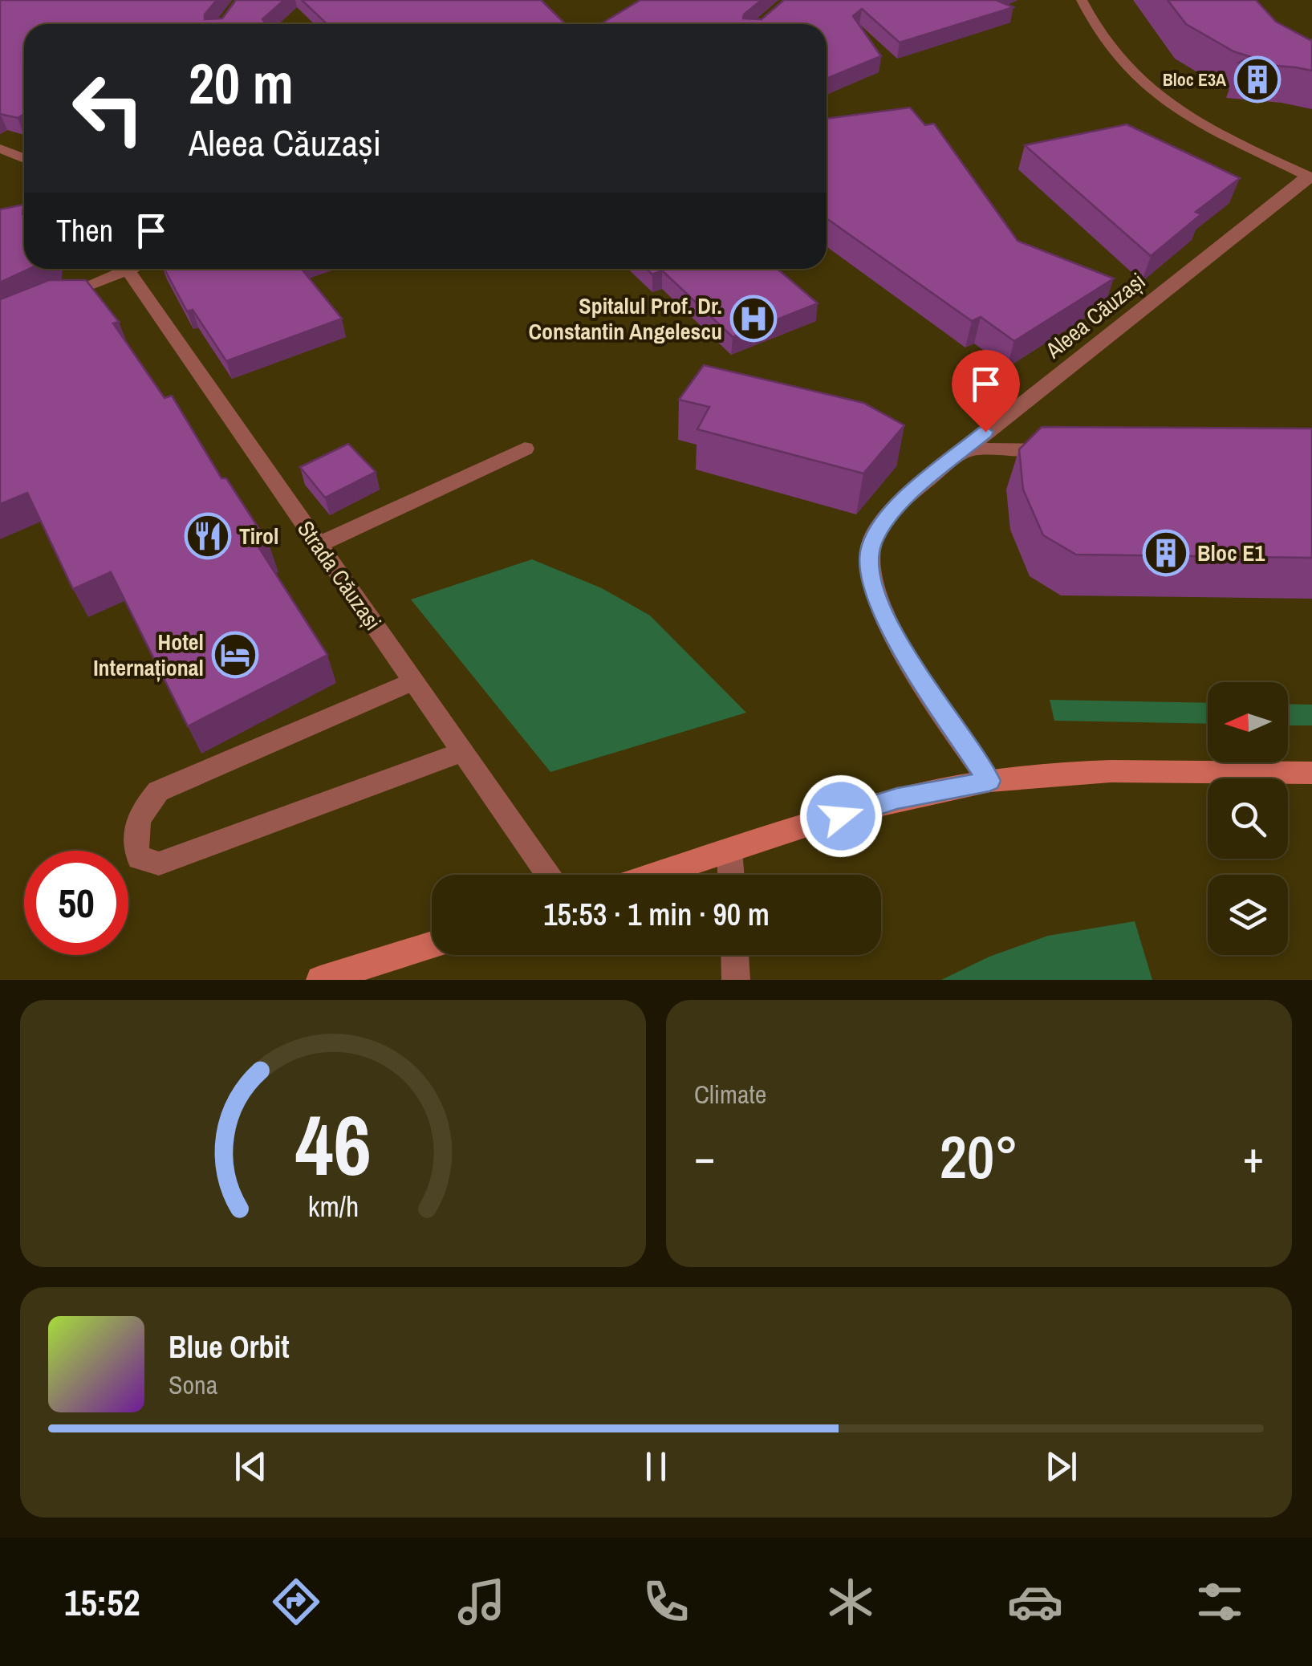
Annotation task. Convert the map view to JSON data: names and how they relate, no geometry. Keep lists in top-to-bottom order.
{
  "streets": {
    "street": ["Aleea Căuzași", "Strada Căuzași"]
  },
  "places": {
    "building": ["Bloc E3A", "Bloc E1"],
    "hospital": ["Spitalul Prof. Dr. Constantin Angelescu"],
    "restaurant": ["Tirol"],
    "hotel": ["Hotel Internațional"]
  },
  "north": "left",
  "page": {
    "turn": ["20 m", "Aleea Căuzași"],
    "then": "Then",
    "limit": "50",
    "trip": "15:53 · 1 min · 90 m",
    "tile": "Climate",
    "heat": ["−", "20°", "+"],
    "song": ["Blue Orbit", "Sona"],
    "tabs": "15:52",
    "gauge": ["46", "km/h"]
  }
}
